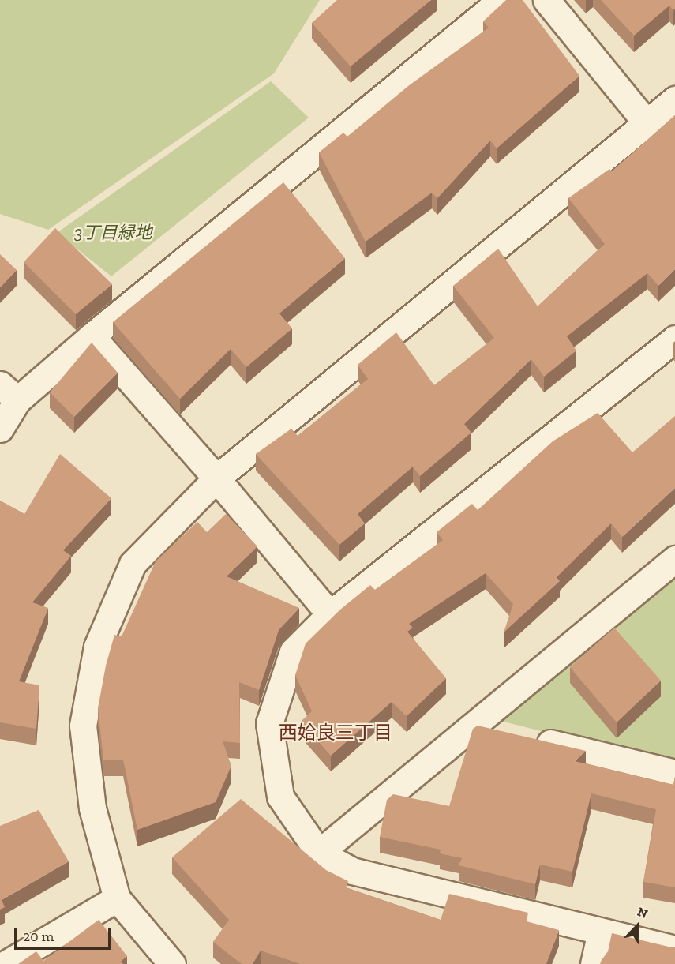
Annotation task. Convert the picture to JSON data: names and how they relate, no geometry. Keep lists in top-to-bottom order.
{
  "districts": ["西姶良三丁目"],
  "parks": ["3丁目緑地"],
  "scale_bar": "20 m",
  "north": "top"
}
